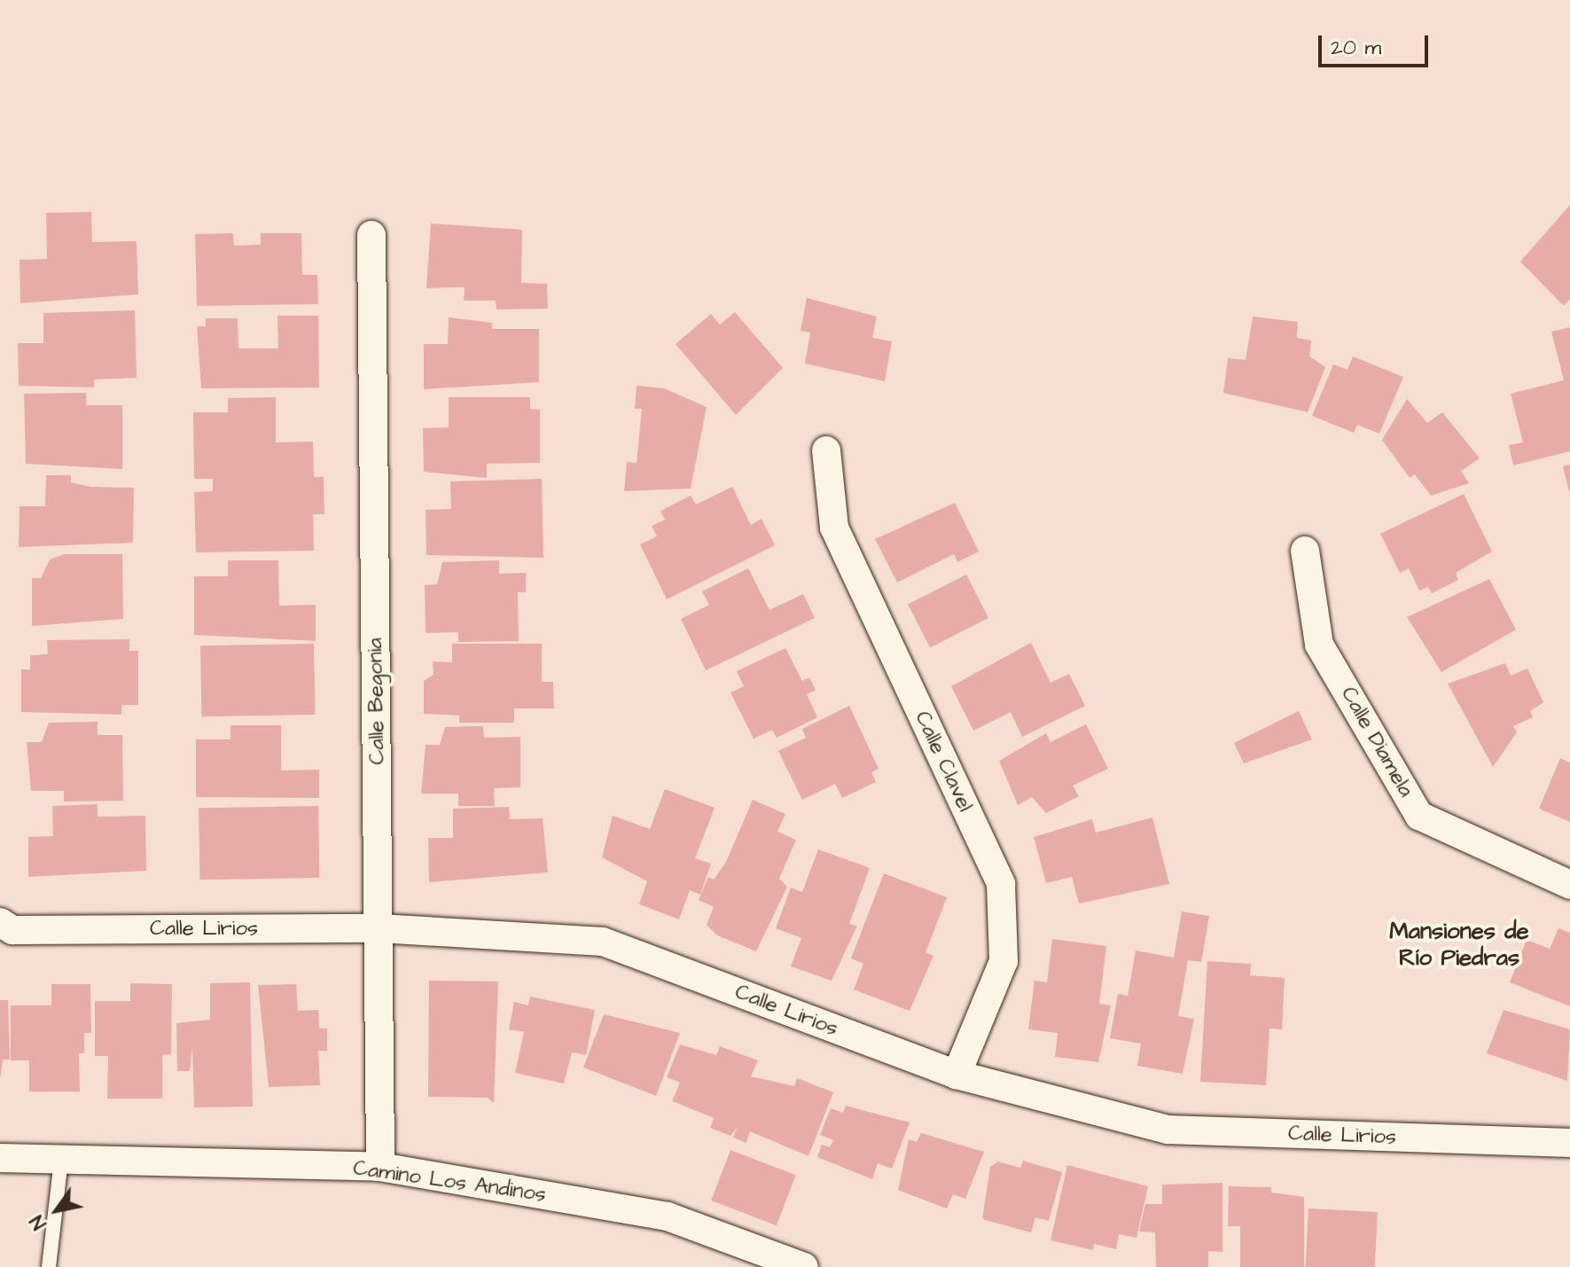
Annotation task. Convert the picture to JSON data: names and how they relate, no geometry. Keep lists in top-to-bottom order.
{
  "streets": {
    "street": [
      "Calle Begonia",
      "Calle Diamela",
      "Calle Clavel",
      "Calle Lirios",
      "Camino Los Andinos"
    ]
  },
  "crossings": [
    ["Calle Begonia", "Calle Lirios"],
    ["Calle Begonia", "Camino Los Andinos"],
    ["Calle Clavel", "Calle Lirios"]
  ],
  "districts": ["Mansiones de Río Piedras"],
  "scale_bar": "20 m",
  "north": "bottom left"
}
